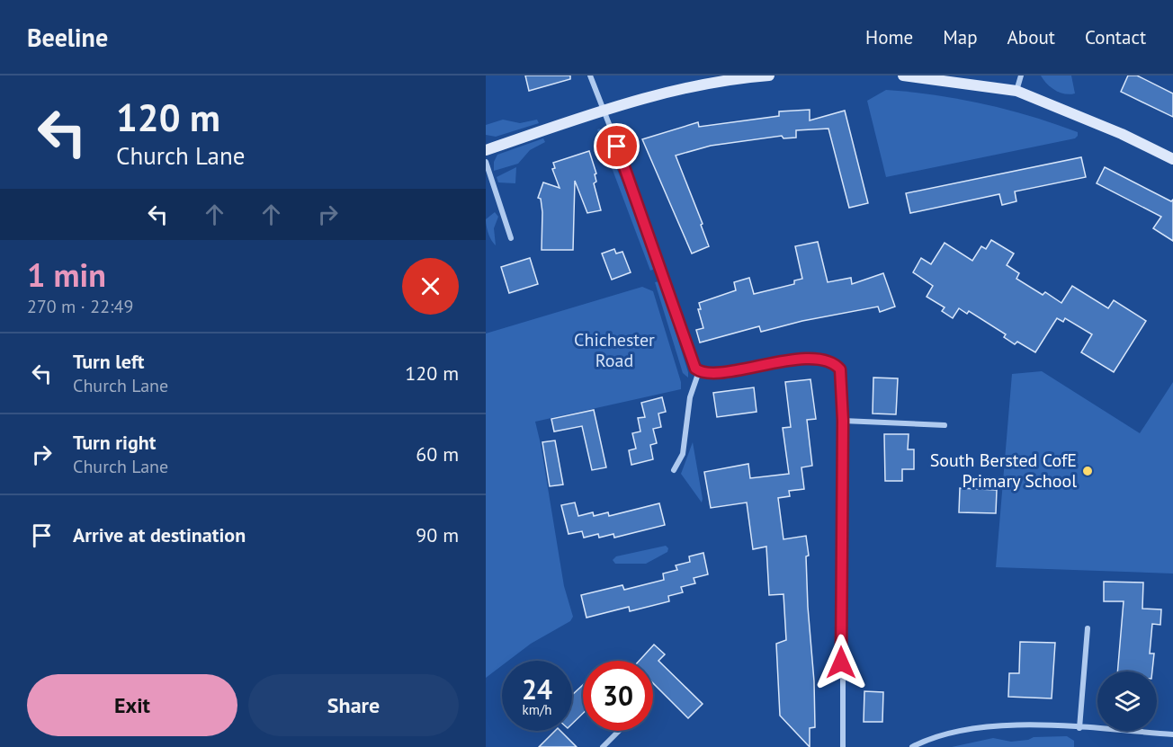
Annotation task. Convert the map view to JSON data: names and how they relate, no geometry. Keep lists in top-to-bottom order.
{
  "parks": ["Chichester Road"],
  "places": ["South Bersted CofE Primary School"],
  "page": {
    "header": "Beeline",
    "nav": [
      "Home",
      "Map",
      "About",
      "Contact"
    ],
    "turn": ["120 m", "Church Lane"],
    "heading": ["1 min", "270 m · 22:49"],
    "list": [
      {
        "name": "Turn left",
        "note": "Church Lane",
        "value": "120 m"
      },
      {
        "name": "Turn right",
        "note": "Church Lane",
        "value": "60 m"
      },
      {
        "name": "Arrive at destination",
        "value": "90 m"
      }
    ],
    "speed": "24 km/h",
    "limit": "30",
    "buttons": ["Exit", "Share"]
  }
}
